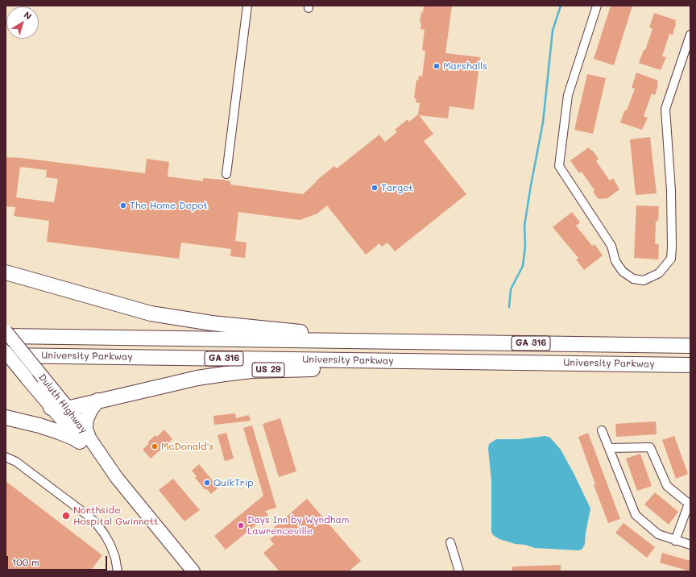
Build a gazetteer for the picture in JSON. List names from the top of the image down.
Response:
{
  "streets": {
    "highway": ["GA 316", "University Parkway", "US 29"],
    "main road": ["Duluth Highway"]
  },
  "crossings": [
    ["University Parkway", "US 29"],
    ["US 29", "Duluth Highway"]
  ],
  "places": [
    "Marshalls",
    "Target",
    "The Home Depot",
    "McDonald's",
    "QuikTrip",
    "Northside Hospital Gwinnett",
    "Days Inn by Wyndham Lawrenceville"
  ],
  "scale_bar": "100 m",
  "north": "top right"
}
